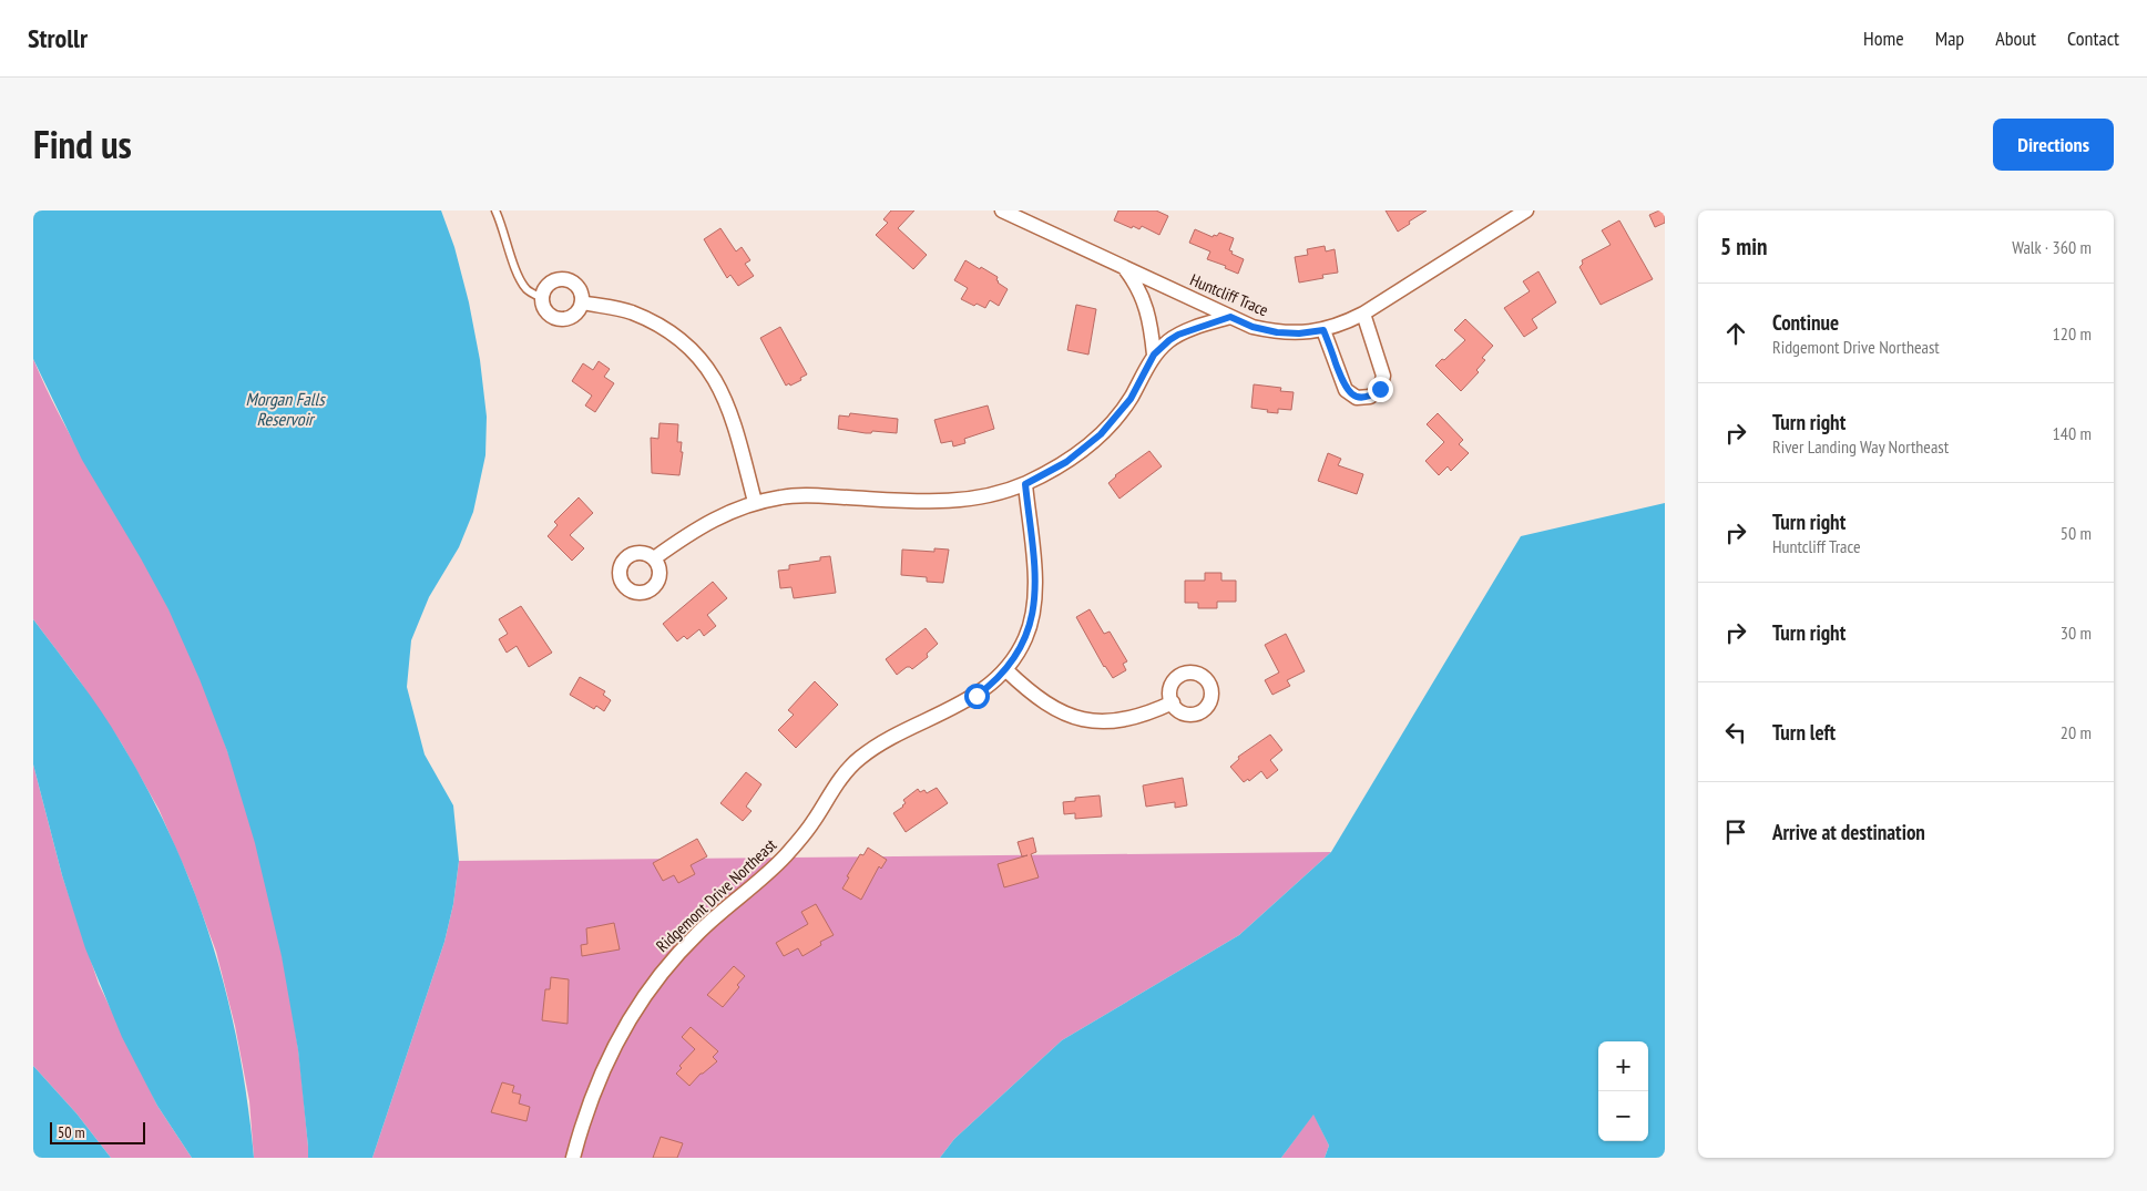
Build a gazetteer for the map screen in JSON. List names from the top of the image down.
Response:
{
  "streets": {
    "street": ["Huntcliff Trace", "Ridgemont Drive Northeast"]
  },
  "water": ["Morgan Falls Reservoir"],
  "scale_bar": "50 m",
  "page": {
    "header": "Strollr",
    "nav": [
      "Home",
      "Map",
      "About",
      "Contact"
    ],
    "title": "Find us",
    "buttons": "Directions",
    "heading": ["5 min", "Walk · 360 m"],
    "list": [
      ["Continue", "Ridgemont Drive Northeast", "120 m"],
      ["Turn right", "River Landing Way Northeast", "140 m"],
      ["Turn right", "Huntcliff Trace", "50 m"],
      ["Turn right", "30 m"],
      ["Turn left", "20 m"],
      "Arrive at destination"
    ],
    "map_buttons": ["+", "−"],
    "scale": "50 m"
  }
}
